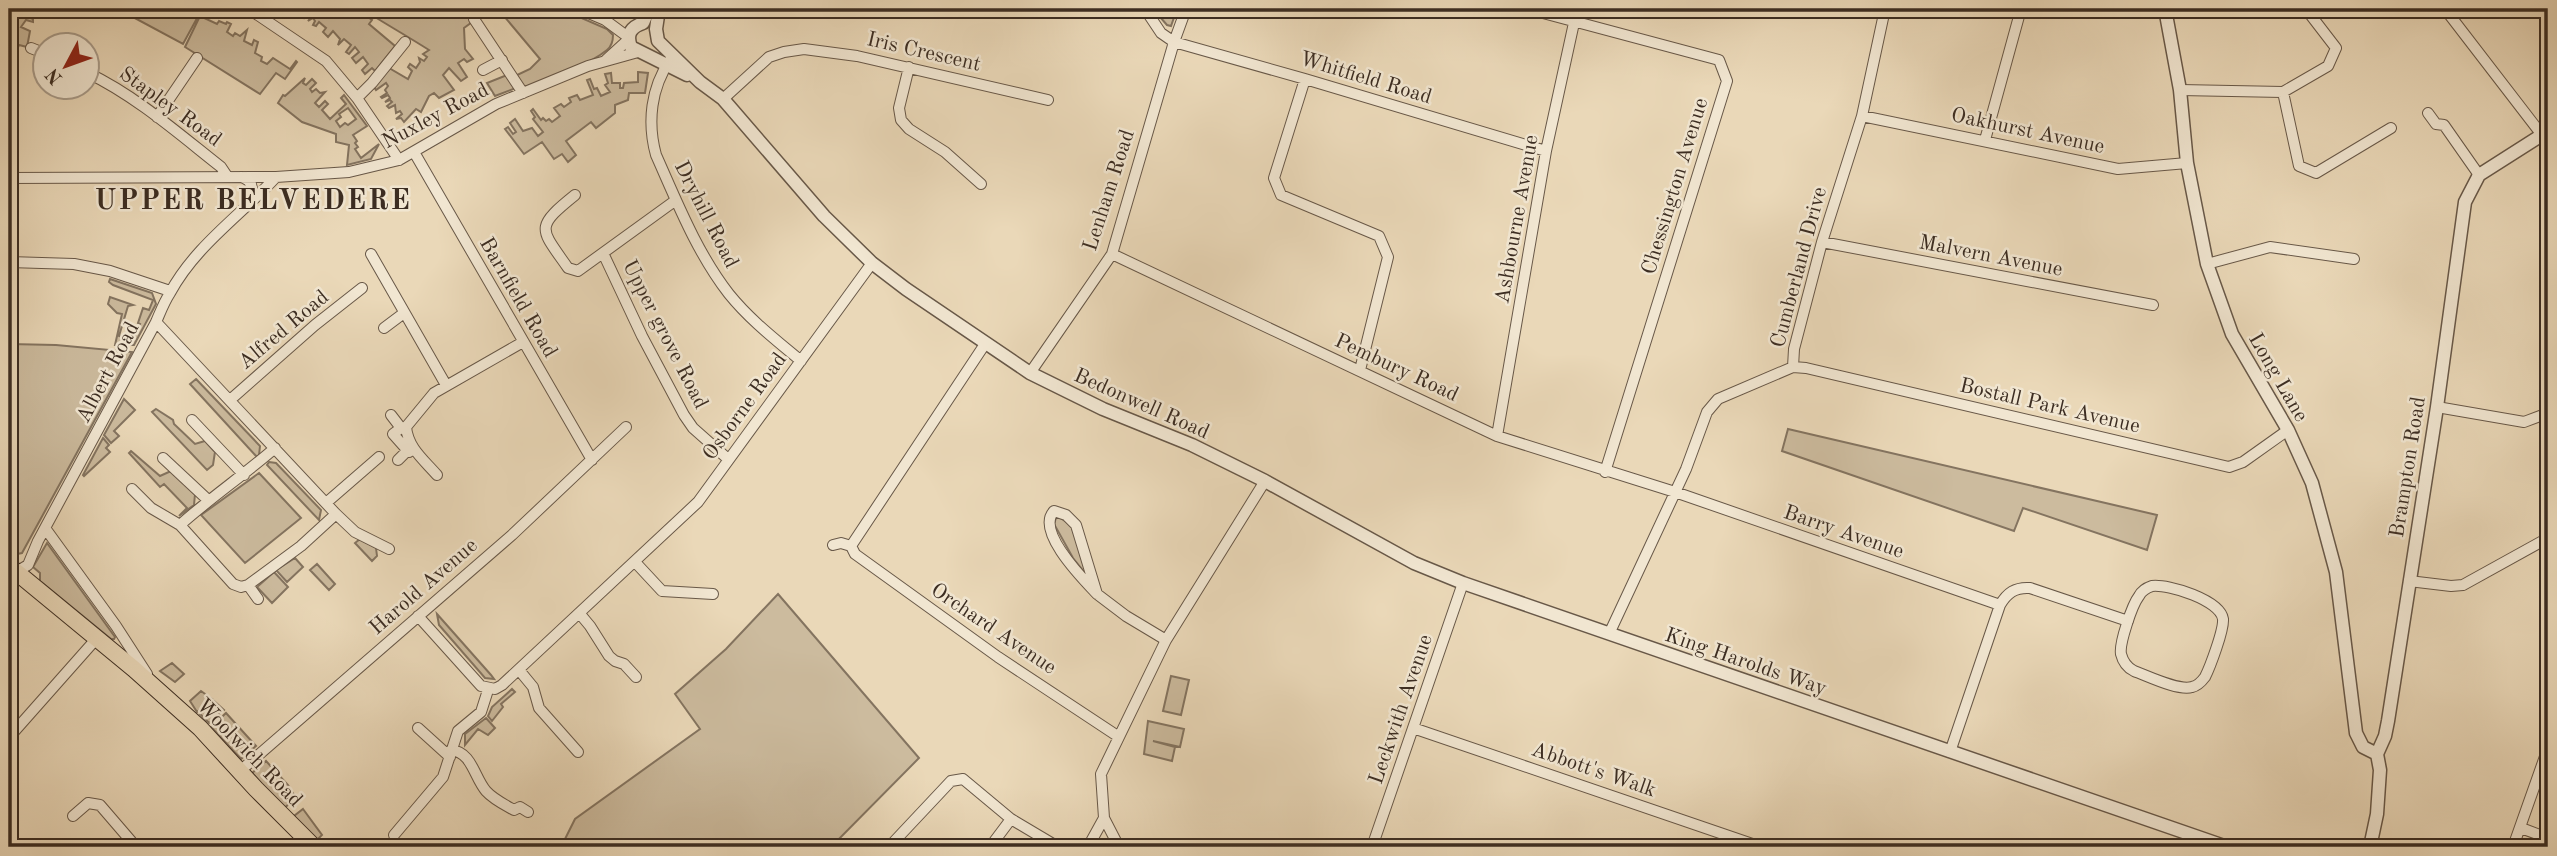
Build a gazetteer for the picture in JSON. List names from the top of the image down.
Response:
{
  "streets": {
    "main road": ["Woolwich Road"],
    "street": [
      "Iris Crescent",
      "Whitfield Road",
      "Stapley Road",
      "Nuxley Road",
      "Oakhurst Avenue",
      "Chessington Avenue",
      "Lenham Road",
      "Dryhill Road",
      "Ashbourne Avenue",
      "Malvern Avenue",
      "Cumberland Drive",
      "Barnfield Road",
      "Alfred Road",
      "Upper grove Road",
      "Pembury Road",
      "Albert Road",
      "Long Lane",
      "Bedonwell Road",
      "Bostall Park Avenue",
      "Osborne Road",
      "Brampton Road",
      "Barry Avenue",
      "Harold Avenue",
      "Orchard Avenue",
      "King Harolds Way",
      "Leckwith Avenue",
      "Abbott's Walk"
    ]
  },
  "crossings": [
    ["Iris Crescent", "Bedonwell Road"],
    ["Whitfield Road", "Lenham Road"],
    ["Whitfield Road", "Ashbourne Avenue"],
    ["Stapley Road", "Nuxley Road"],
    ["Nuxley Road", "Barnfield Road"],
    ["Nuxley Road", "Albert Road"],
    ["Nuxley Road", "Bedonwell Road"],
    ["Oakhurst Avenue", "Cumberland Drive"],
    ["Oakhurst Avenue", "Long Lane"],
    ["Chessington Avenue", "Ashbourne Avenue"],
    ["Chessington Avenue", "Pembury Road"],
    ["Lenham Road", "Pembury Road"],
    ["Lenham Road", "Bedonwell Road"],
    ["Dryhill Road", "Bedonwell Road"],
    ["Dryhill Road", "Osborne Road"],
    ["Ashbourne Avenue", "Pembury Road"],
    ["Malvern Avenue", "Cumberland Drive"],
    ["Cumberland Drive", "Pembury Road"],
    ["Cumberland Drive", "Bostall Park Avenue"],
    ["Cumberland Drive", "Barry Avenue"],
    ["Cumberland Drive", "King Harolds Way"],
    ["Barnfield Road", "Harold Avenue"],
    ["Upper grove Road", "Osborne Road"],
    ["Pembury Road", "Barry Avenue"],
    ["Albert Road", "Woolwich Road"],
    ["Long Lane", "Bostall Park Avenue"],
    ["Long Lane", "Brampton Road"],
    ["Bedonwell Road", "Osborne Road"],
    ["Bedonwell Road", "King Harolds Way"],
    ["Harold Avenue", "Woolwich Road"],
    ["King Harolds Way", "Leckwith Avenue"],
    ["Leckwith Avenue", "Abbott's Walk"]
  ],
  "districts": ["UPPER BELVEDERE"],
  "north": "bottom left"
}
